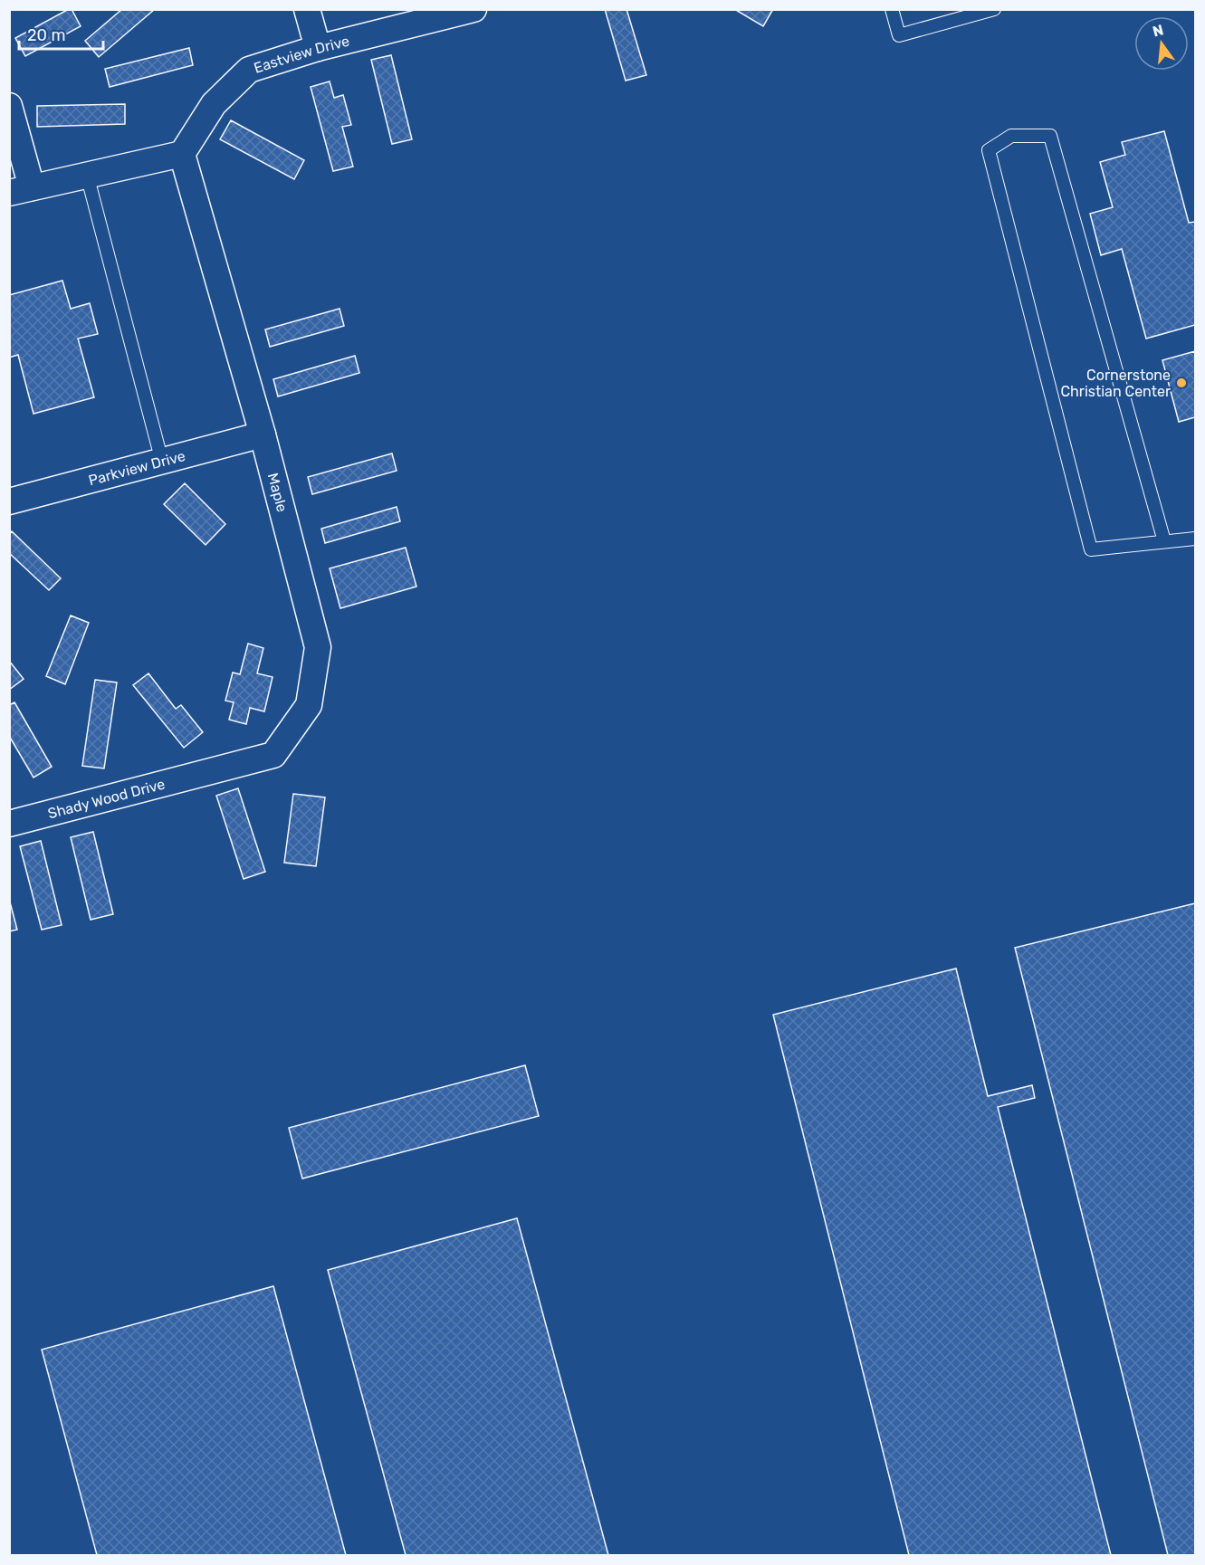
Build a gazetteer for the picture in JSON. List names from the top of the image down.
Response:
{
  "streets": {
    "street": [
      "Eastview Drive",
      "Parkview Drive",
      "Maple",
      "Shady Wood Drive"
    ]
  },
  "crossings": [
    ["Eastview Drive", "Maple"],
    ["Parkview Drive", "Maple"],
    ["Maple", "Shady Wood Drive"]
  ],
  "places": ["Cornerstone Christian Center"],
  "scale_bar": "20 m",
  "north": "top"
}
